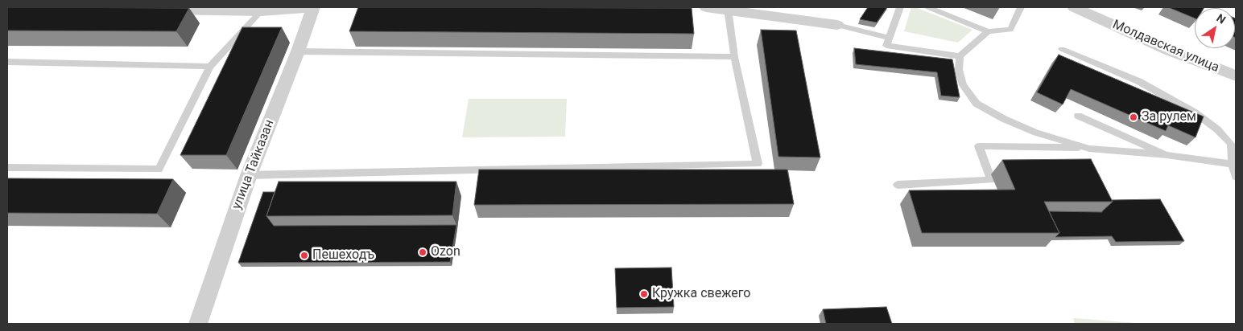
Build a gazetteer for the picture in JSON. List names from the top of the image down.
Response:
{
  "streets": {
    "street": ["Молдавская улица", "улица Тайказан"]
  },
  "places": [
    "За рулем",
    "Ozon",
    "Пешеходъ",
    "Кружка свежего"
  ],
  "north": "top right"
}
